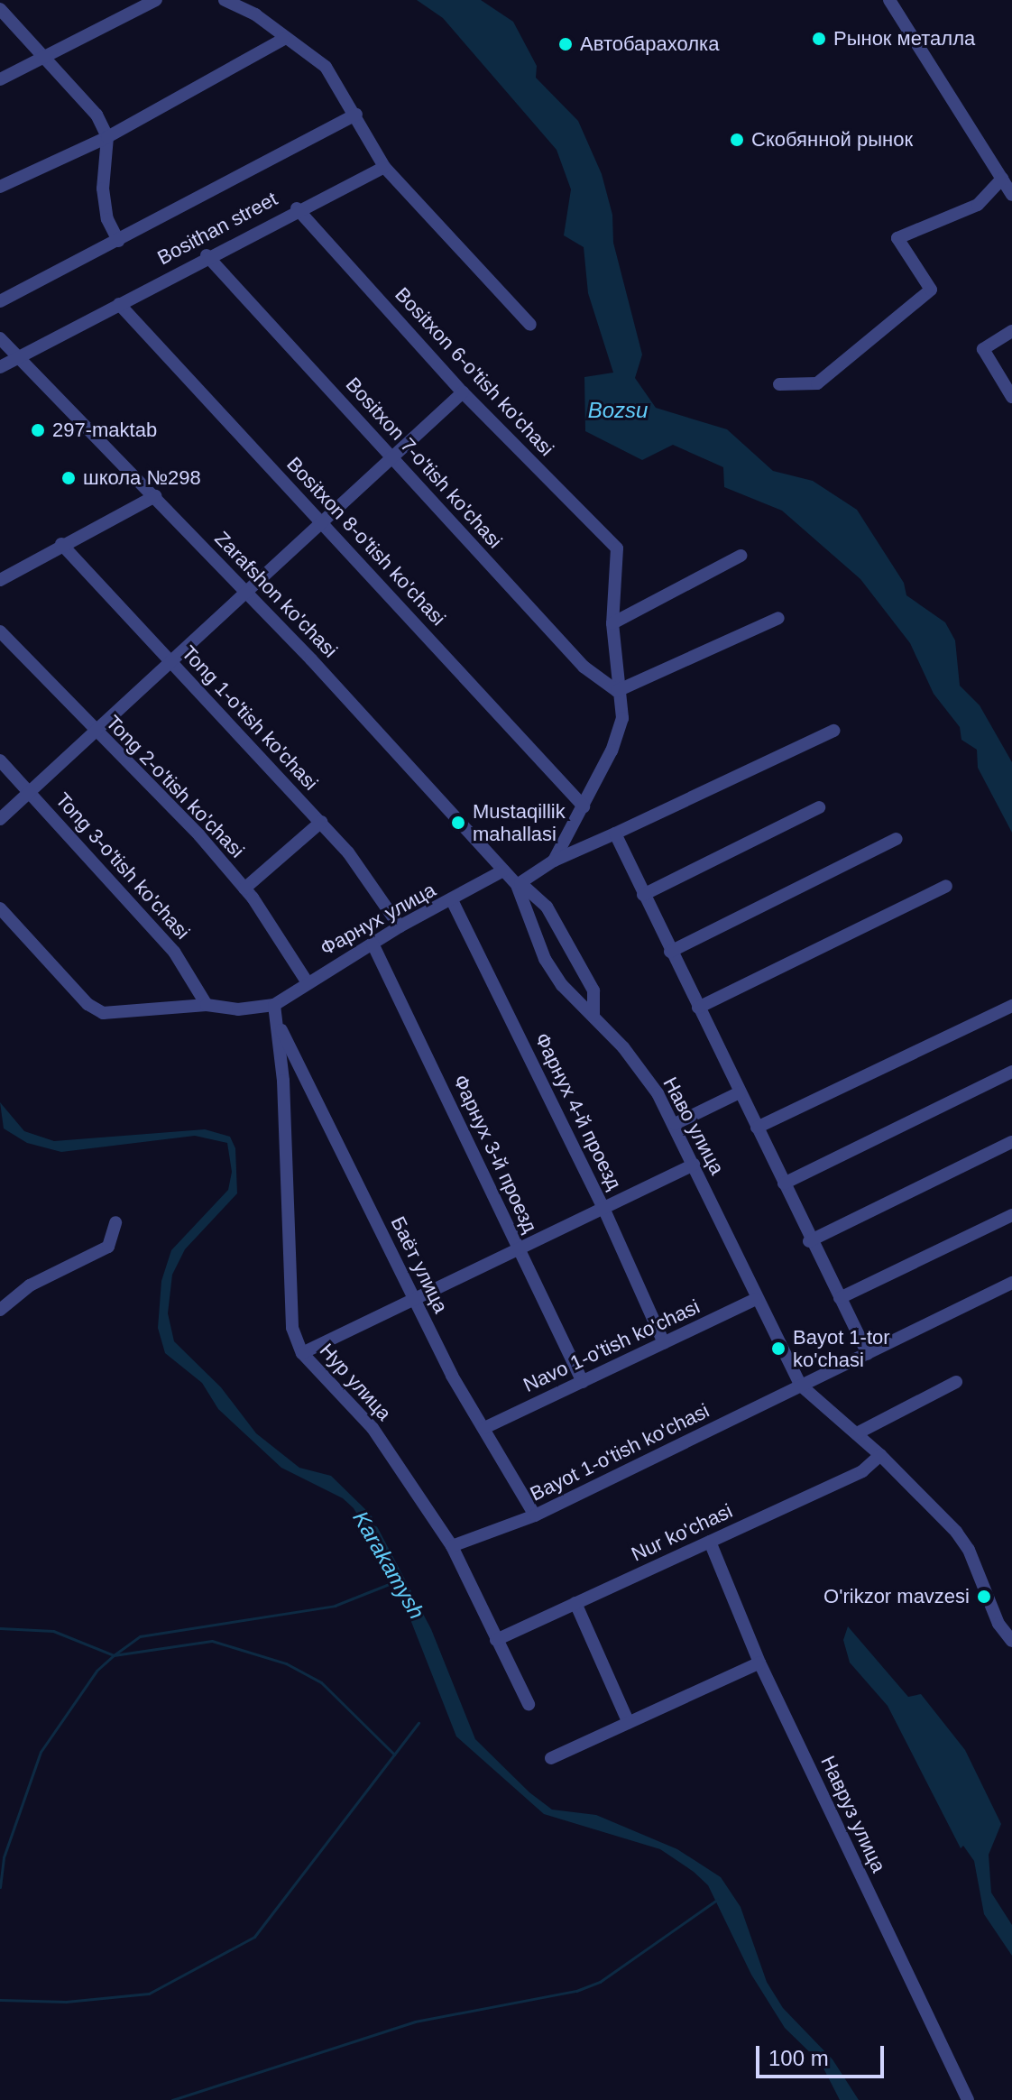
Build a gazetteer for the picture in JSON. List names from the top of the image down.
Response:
{
  "streets": {
    "street": [
      "Bosithan street",
      "Bositxon 6-o'tish ko'chasi",
      "Bositxon 7-o'tish ko'chasi",
      "Bositxon 8-o'tish ko'chasi",
      "Zarafshon ko'chasi",
      "Tong 1-o'tish ko'chasi",
      "Tong 2-o'tish ko'chasi",
      "Tong 3-o'tish ko'chasi",
      "Фарнух улица",
      "Фарнух 4-й проезд",
      "Наво улица",
      "Фарнух 3-й проезд",
      "Баёт улица",
      "Navo 1-o'tish ko'chasi",
      "Нур улица",
      "Bayot 1-o'tish ko'chasi",
      "Nur ko'chasi",
      "Навруз улица"
    ]
  },
  "crossings": [
    ["Bosithan street", "Bositxon 6-o'tish ko'chasi"],
    ["Bosithan street", "Bositxon 7-o'tish ko'chasi"],
    ["Bosithan street", "Bositxon 8-o'tish ko'chasi"],
    ["Bosithan street", "Zarafshon ko'chasi"],
    ["Zarafshon ko'chasi", "Фарнух улица"],
    ["Zarafshon ko'chasi", "Наво улица"],
    ["Tong 1-o'tish ko'chasi", "Фарнух улица"],
    ["Tong 2-o'tish ko'chasi", "Фарнух улица"],
    ["Фарнух улица", "Фарнух 4-й проезд"],
    ["Фарнух улица", "Фарнух 3-й проезд"],
    ["Фарнух улица", "Нур улица"],
    ["Фарнух 4-й проезд", "Navo 1-o'tish ko'chasi"],
    ["Наво улица", "Navo 1-o'tish ko'chasi"],
    ["Наво улица", "Bayot 1-o'tish ko'chasi"],
    ["Наво улица", "Nur ko'chasi"],
    ["Фарнух 3-й проезд", "Navo 1-o'tish ko'chasi"],
    ["Баёт улица", "Navo 1-o'tish ko'chasi"],
    ["Баёт улица", "Нур улица"],
    ["Баёт улица", "Bayot 1-o'tish ko'chasi"],
    ["Нур улица", "Bayot 1-o'tish ko'chasi"],
    ["Нур улица", "Nur ko'chasi"],
    ["Nur ko'chasi", "Навруз улица"]
  ],
  "water": ["Bozsu", "Karakamysh"],
  "places": [
    "Рынок металла",
    "Автобарахолка",
    "Скобянной рынок",
    "297-maktab",
    "школа №298",
    "Mustaqillik mahallasi",
    "Bayot 1-tor ko'chasi",
    "O'rikzor mavzesi"
  ],
  "scale_bar": "100 m"
}
